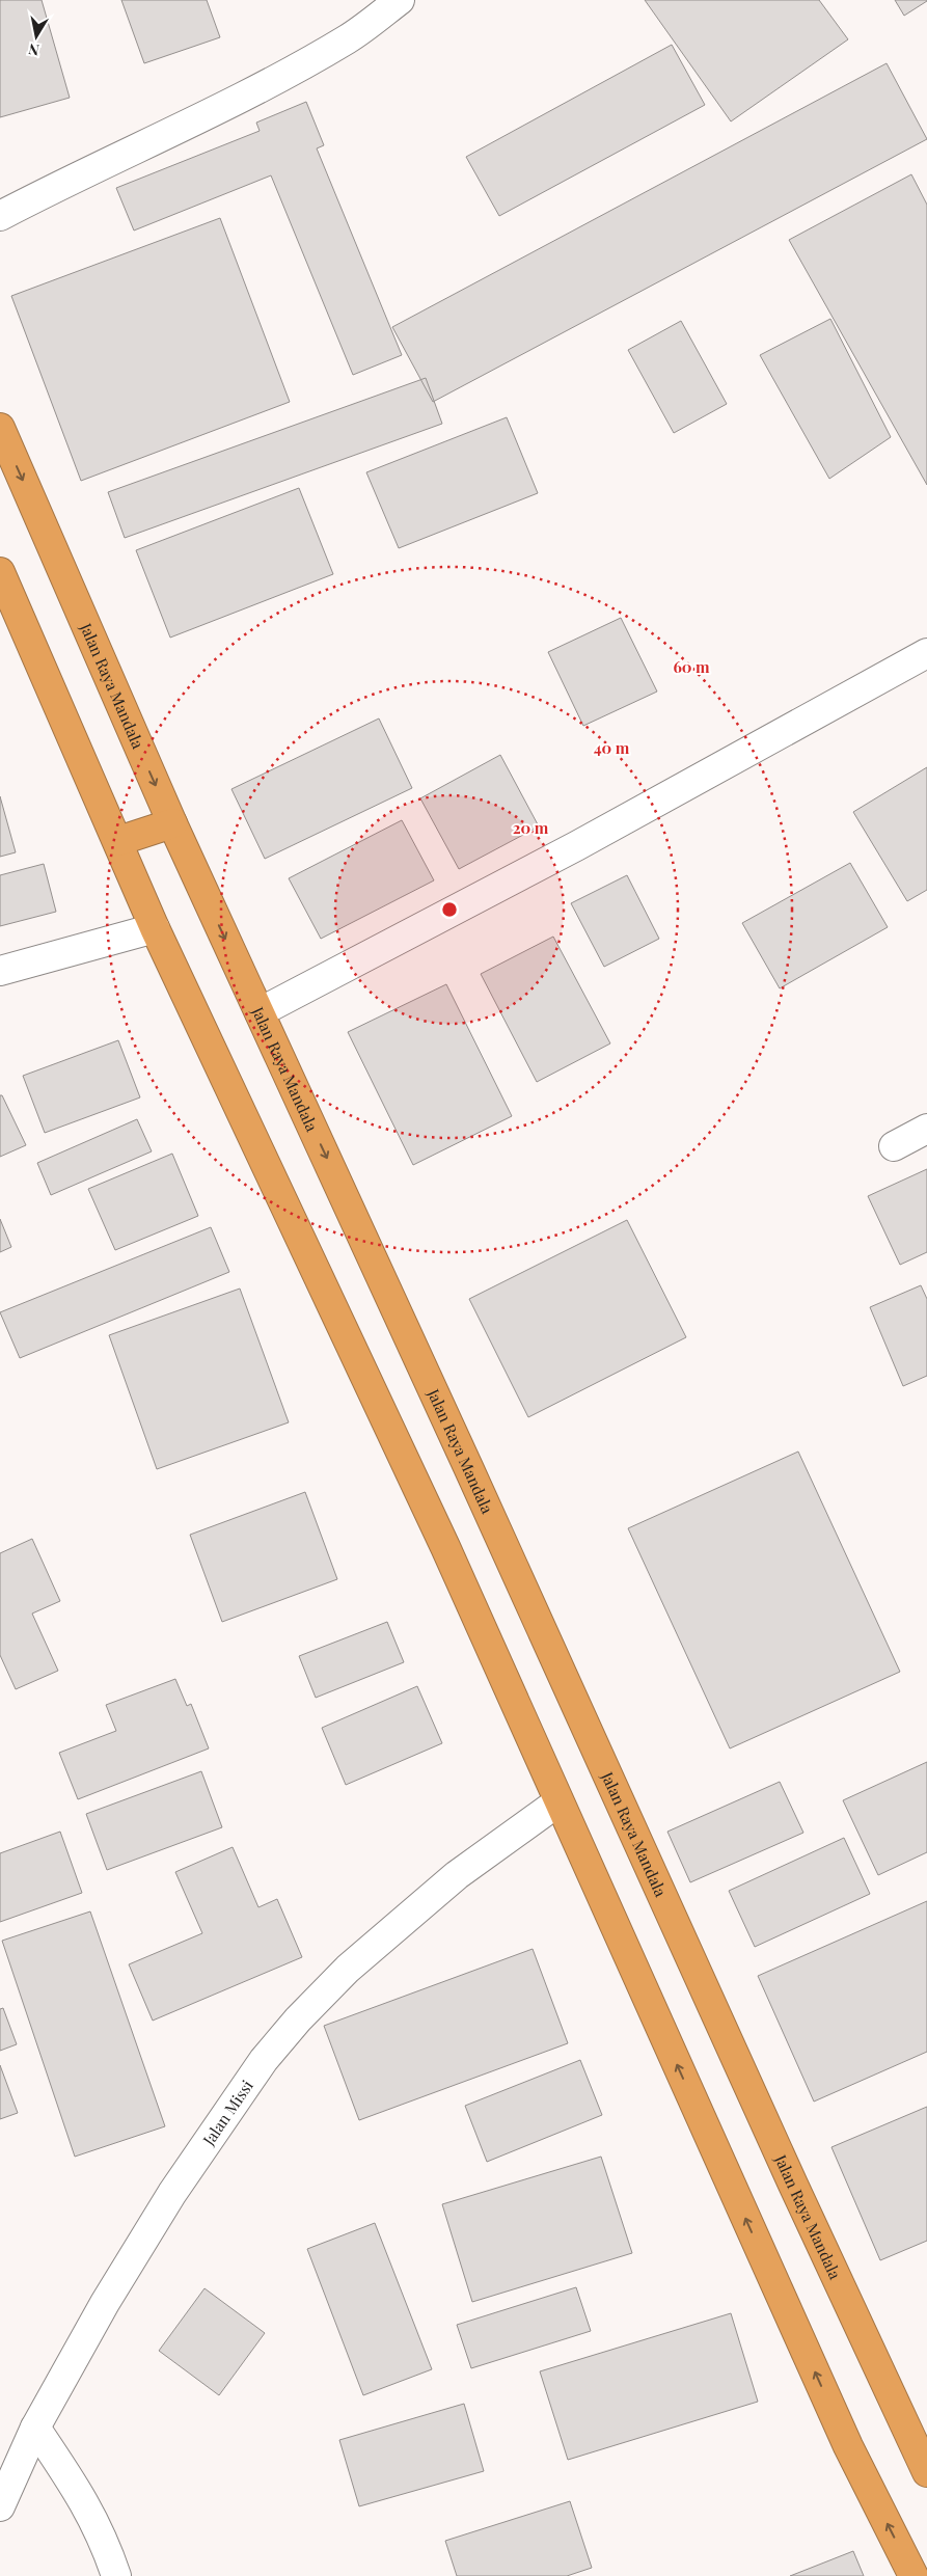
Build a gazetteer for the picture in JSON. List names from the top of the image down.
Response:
{
  "streets": {
    "highway": ["Jalan Raya Mandala"],
    "street": ["Jalan Missi"]
  },
  "north": "bottom",
  "rings": ["60 m", "40 m", "20 m"]
}
